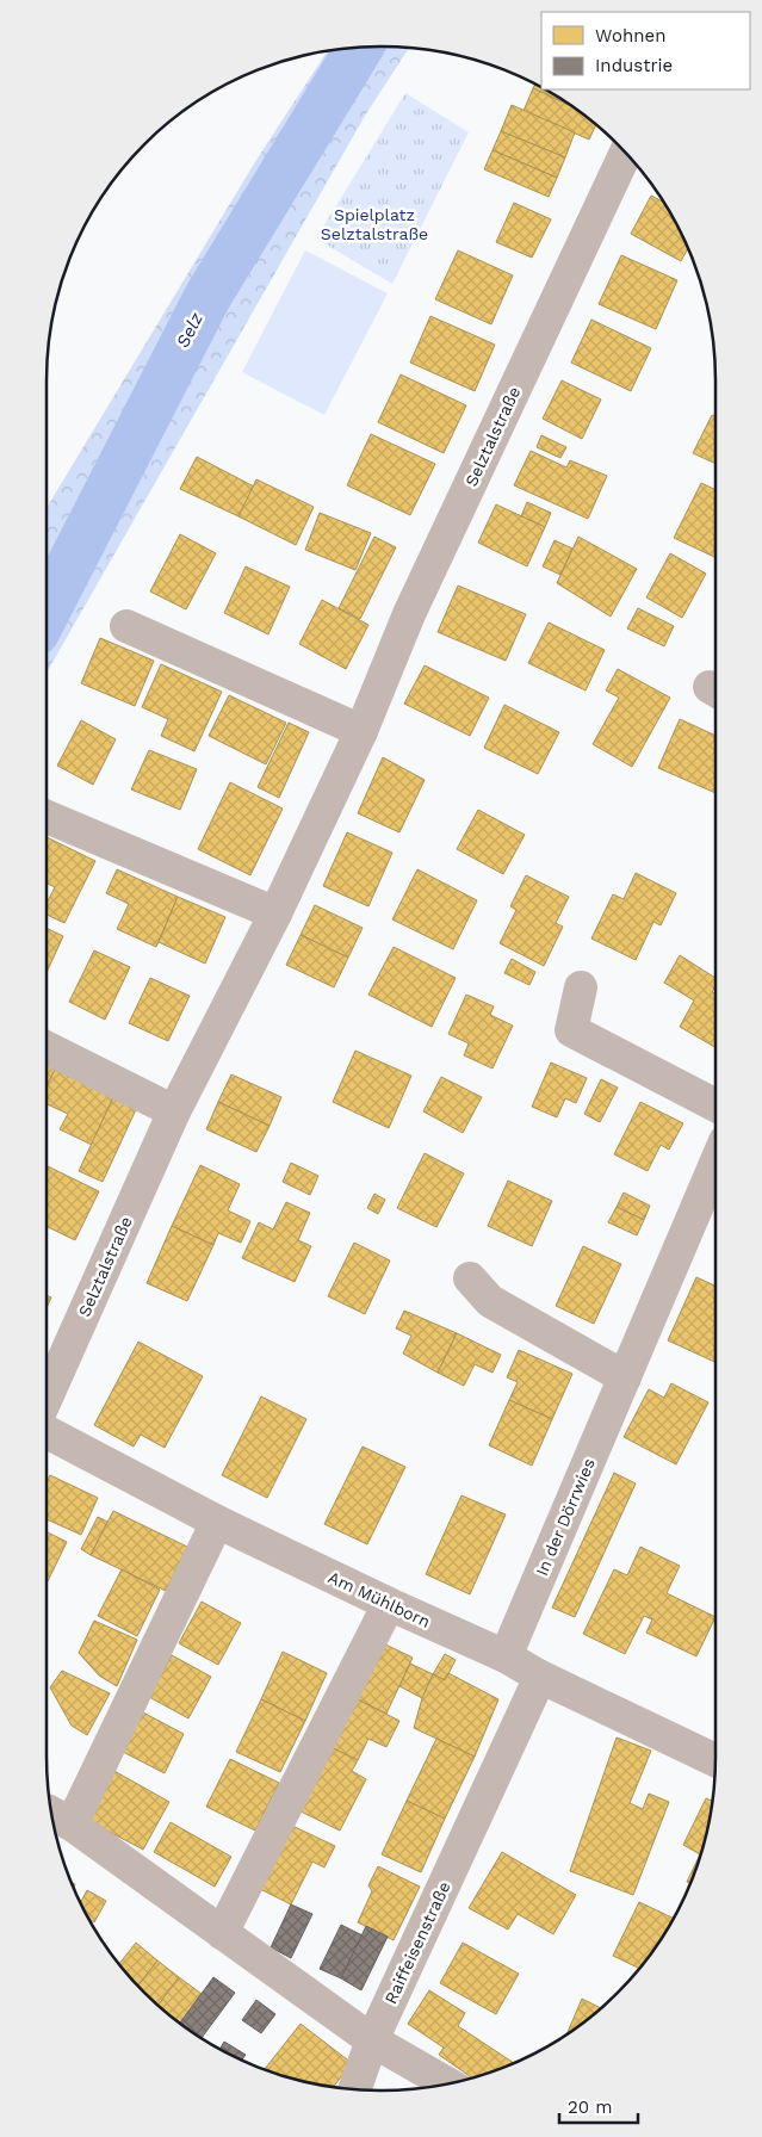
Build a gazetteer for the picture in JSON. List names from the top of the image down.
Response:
{
  "streets": {
    "street": [
      "Selztalstraße",
      "In der Dörrwies",
      "Am Mühlborn",
      "Raiffeisenstraße"
    ]
  },
  "crossings": [
    ["In der Dörrwies", "Am Mühlborn"],
    ["Am Mühlborn", "Raiffeisenstraße"]
  ],
  "water": ["Selz"],
  "parks": ["Spielplatz Selztalstraße"],
  "legend": ["Wohnen", "Industrie"],
  "scale_bar": "20 m"
}
